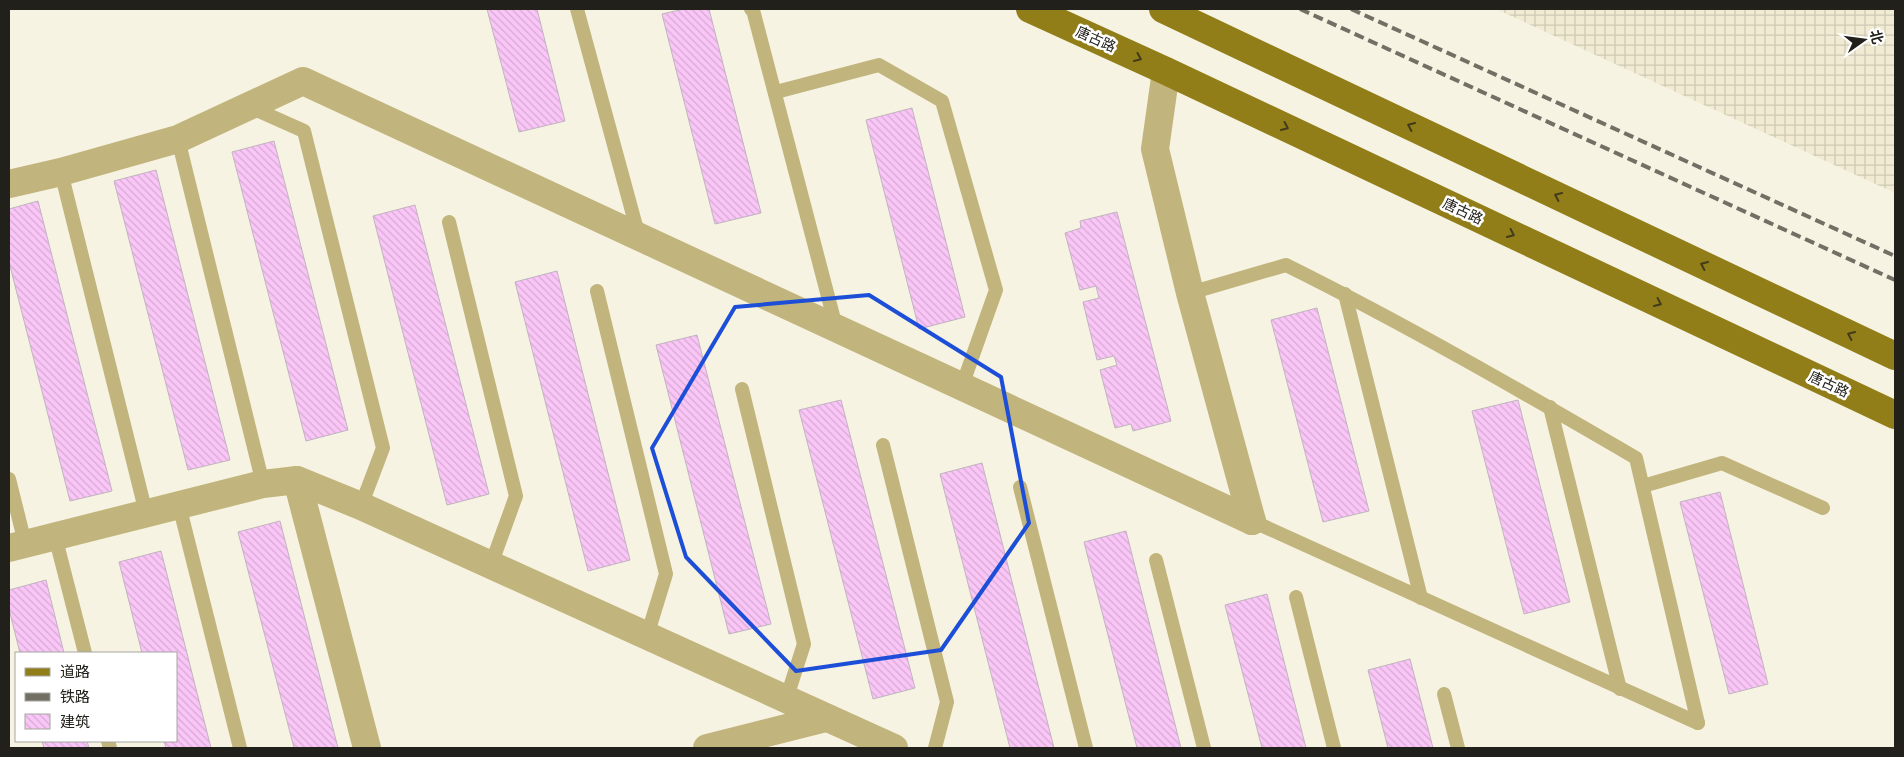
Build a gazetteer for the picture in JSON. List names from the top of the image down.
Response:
{
  "streets": {
    "main road": ["唐古路"]
  },
  "legend": ["道路", "铁路", "建筑"],
  "north": "right"
}
